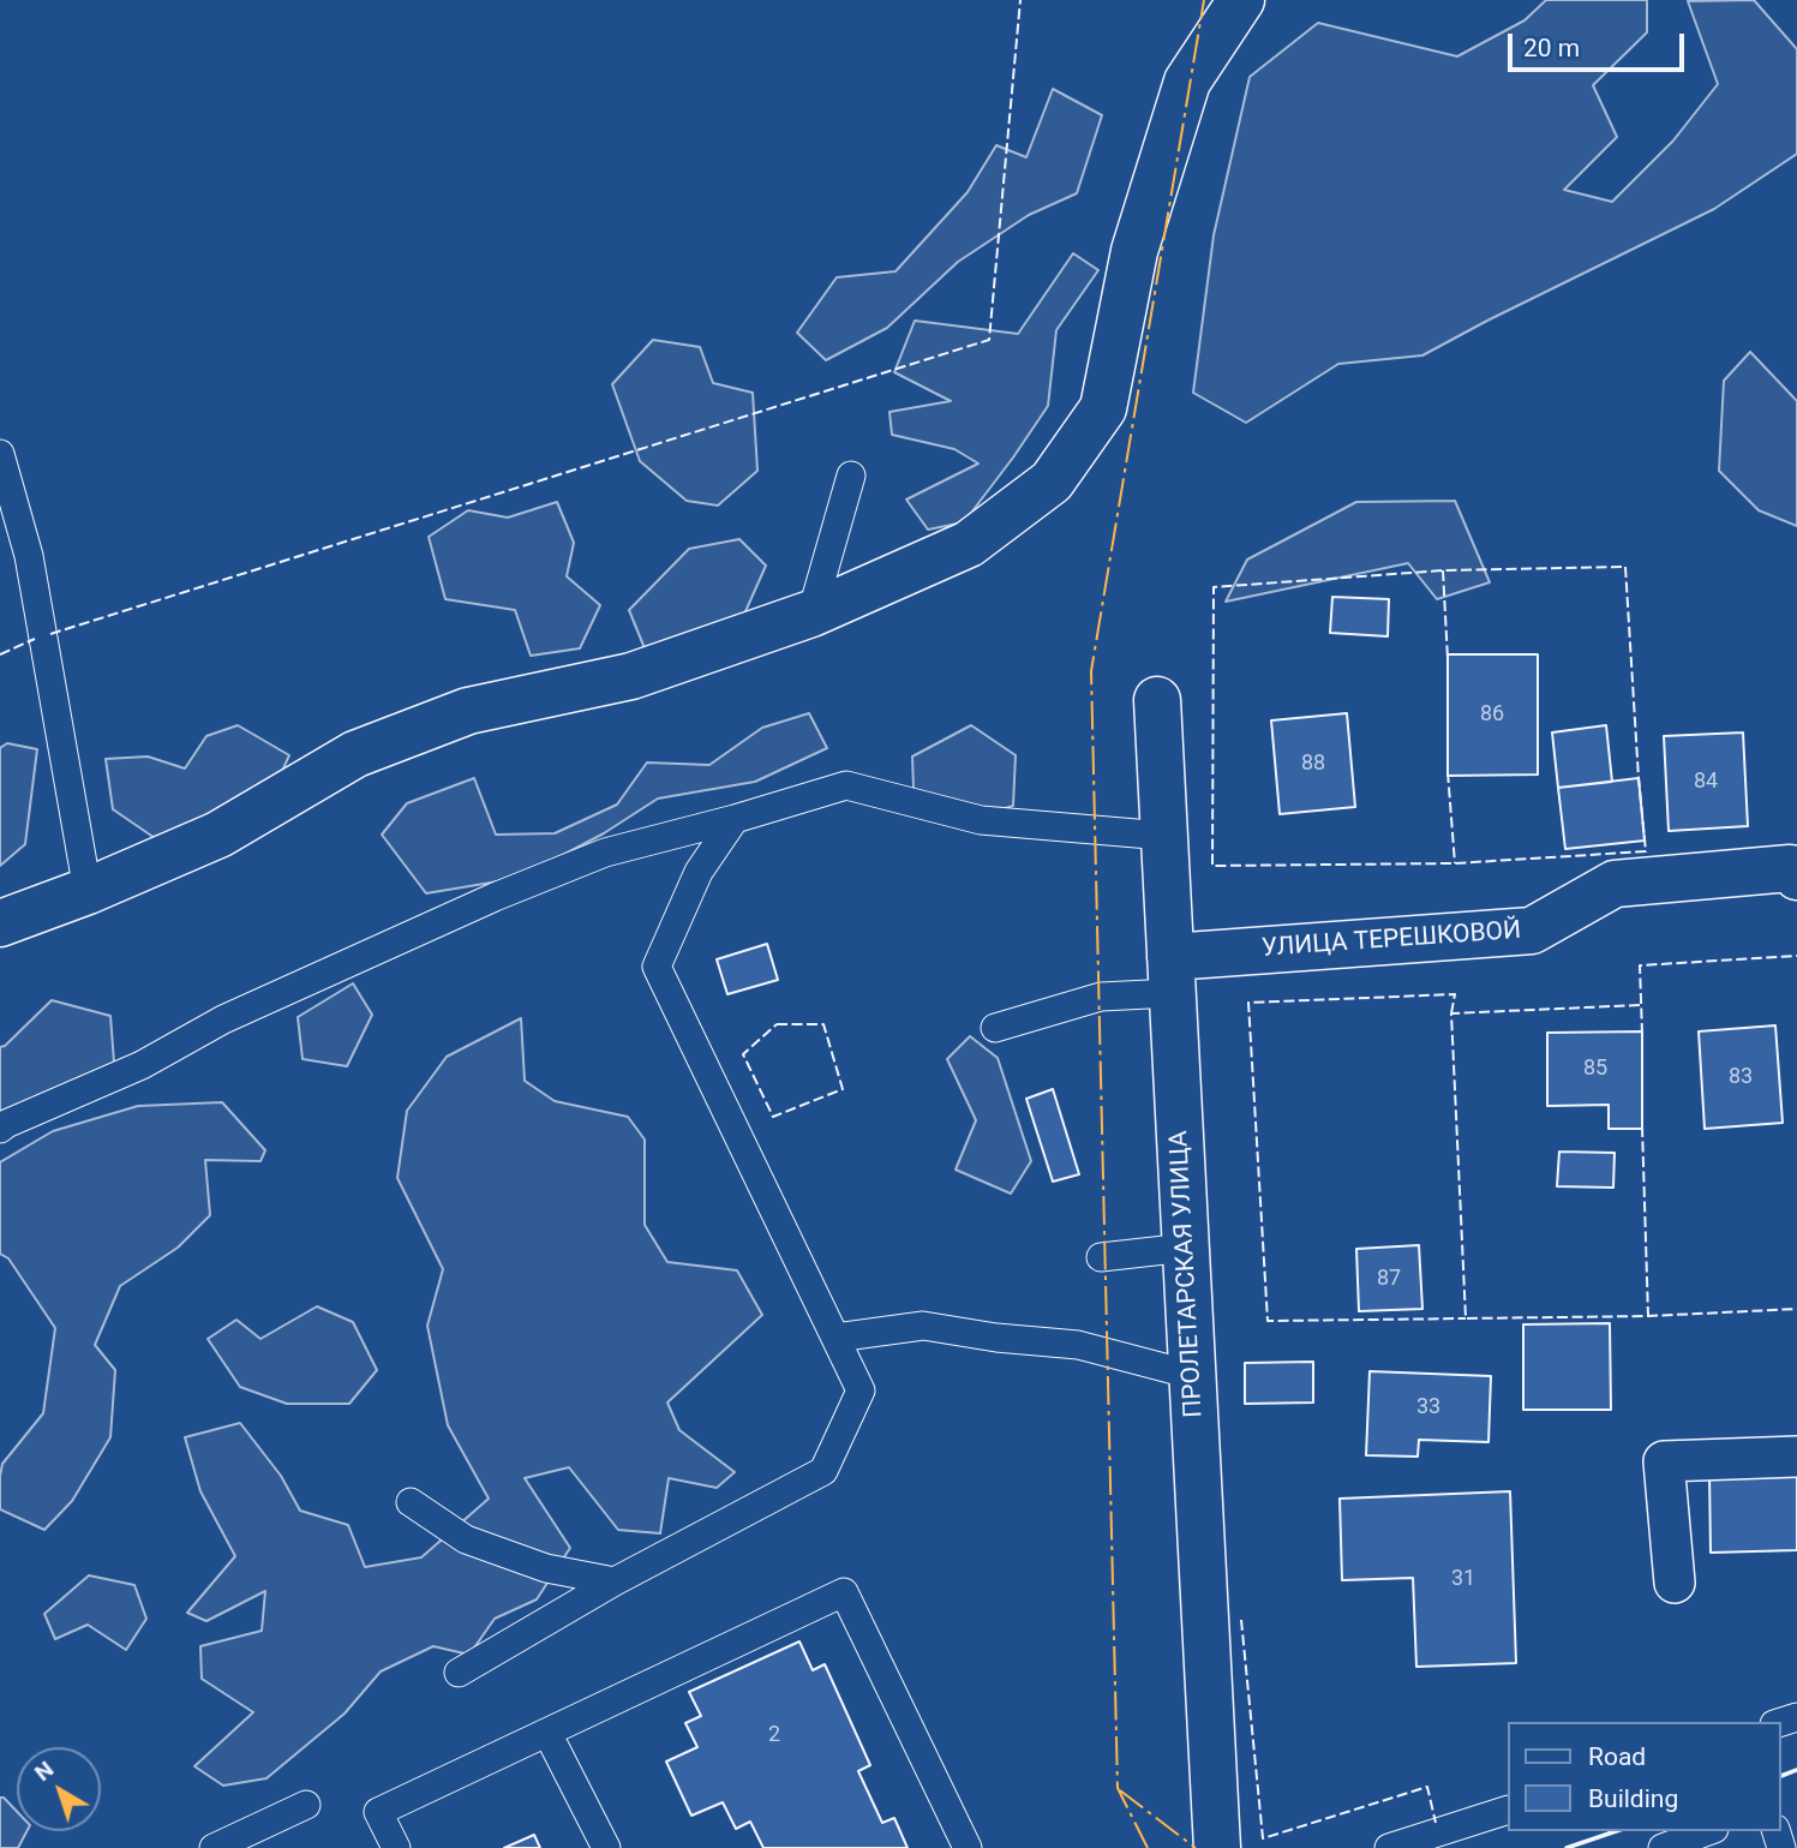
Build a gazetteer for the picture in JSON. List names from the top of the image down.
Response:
{
  "streets": {
    "street": ["УЛИЦА ТЕРЕШКОВОЙ", "ПРОЛЕТАРСКАЯ УЛИЦА"]
  },
  "crossings": [
    ["УЛИЦА ТЕРЕШКОВОЙ", "ПРОЛЕТАРСКАЯ УЛИЦА"]
  ],
  "house_numbers": [
    "86",
    "88",
    "84",
    "85",
    "83",
    "87",
    "33",
    "31",
    "2"
  ],
  "legend": ["Road", "Building"],
  "scale_bar": "20 m",
  "north": "top left"
}
